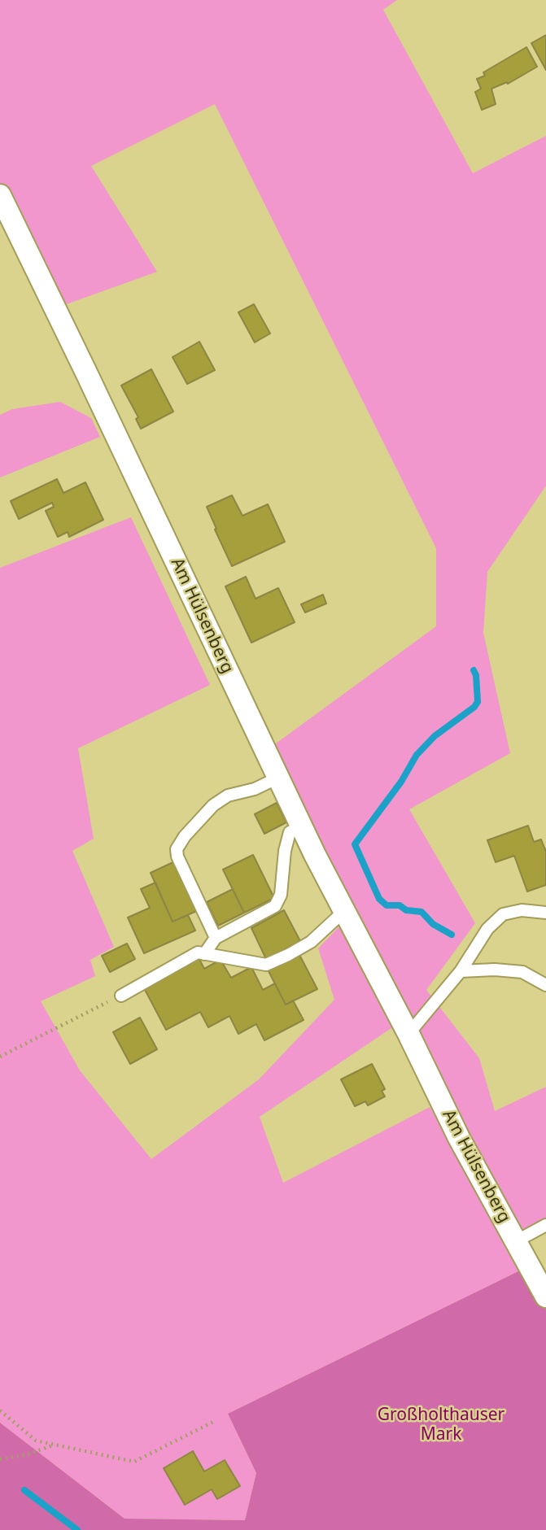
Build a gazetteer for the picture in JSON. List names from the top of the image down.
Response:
{
  "streets": {
    "street": ["Am Hülsenberg"]
  },
  "parks": ["Großholthauser Mark"]
}
